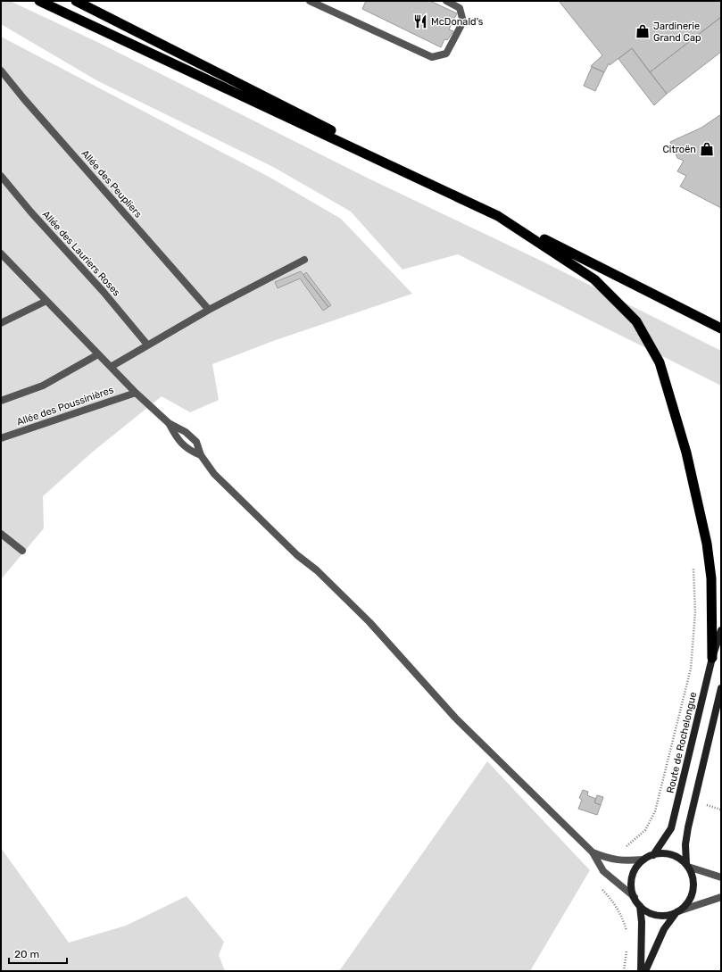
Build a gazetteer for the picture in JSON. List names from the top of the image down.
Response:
{
  "streets": {
    "main road": ["Route de Rochelongue"],
    "street": ["Allée des Peupliers", "Allée des Lauriers Roses", "Allée des Poussinières"]
  },
  "places": {
    "restaurant": ["McDonald's"],
    "shop": ["Jardinerie Grand Cap", "Citroën"]
  },
  "scale_bar": "20 m"
}
